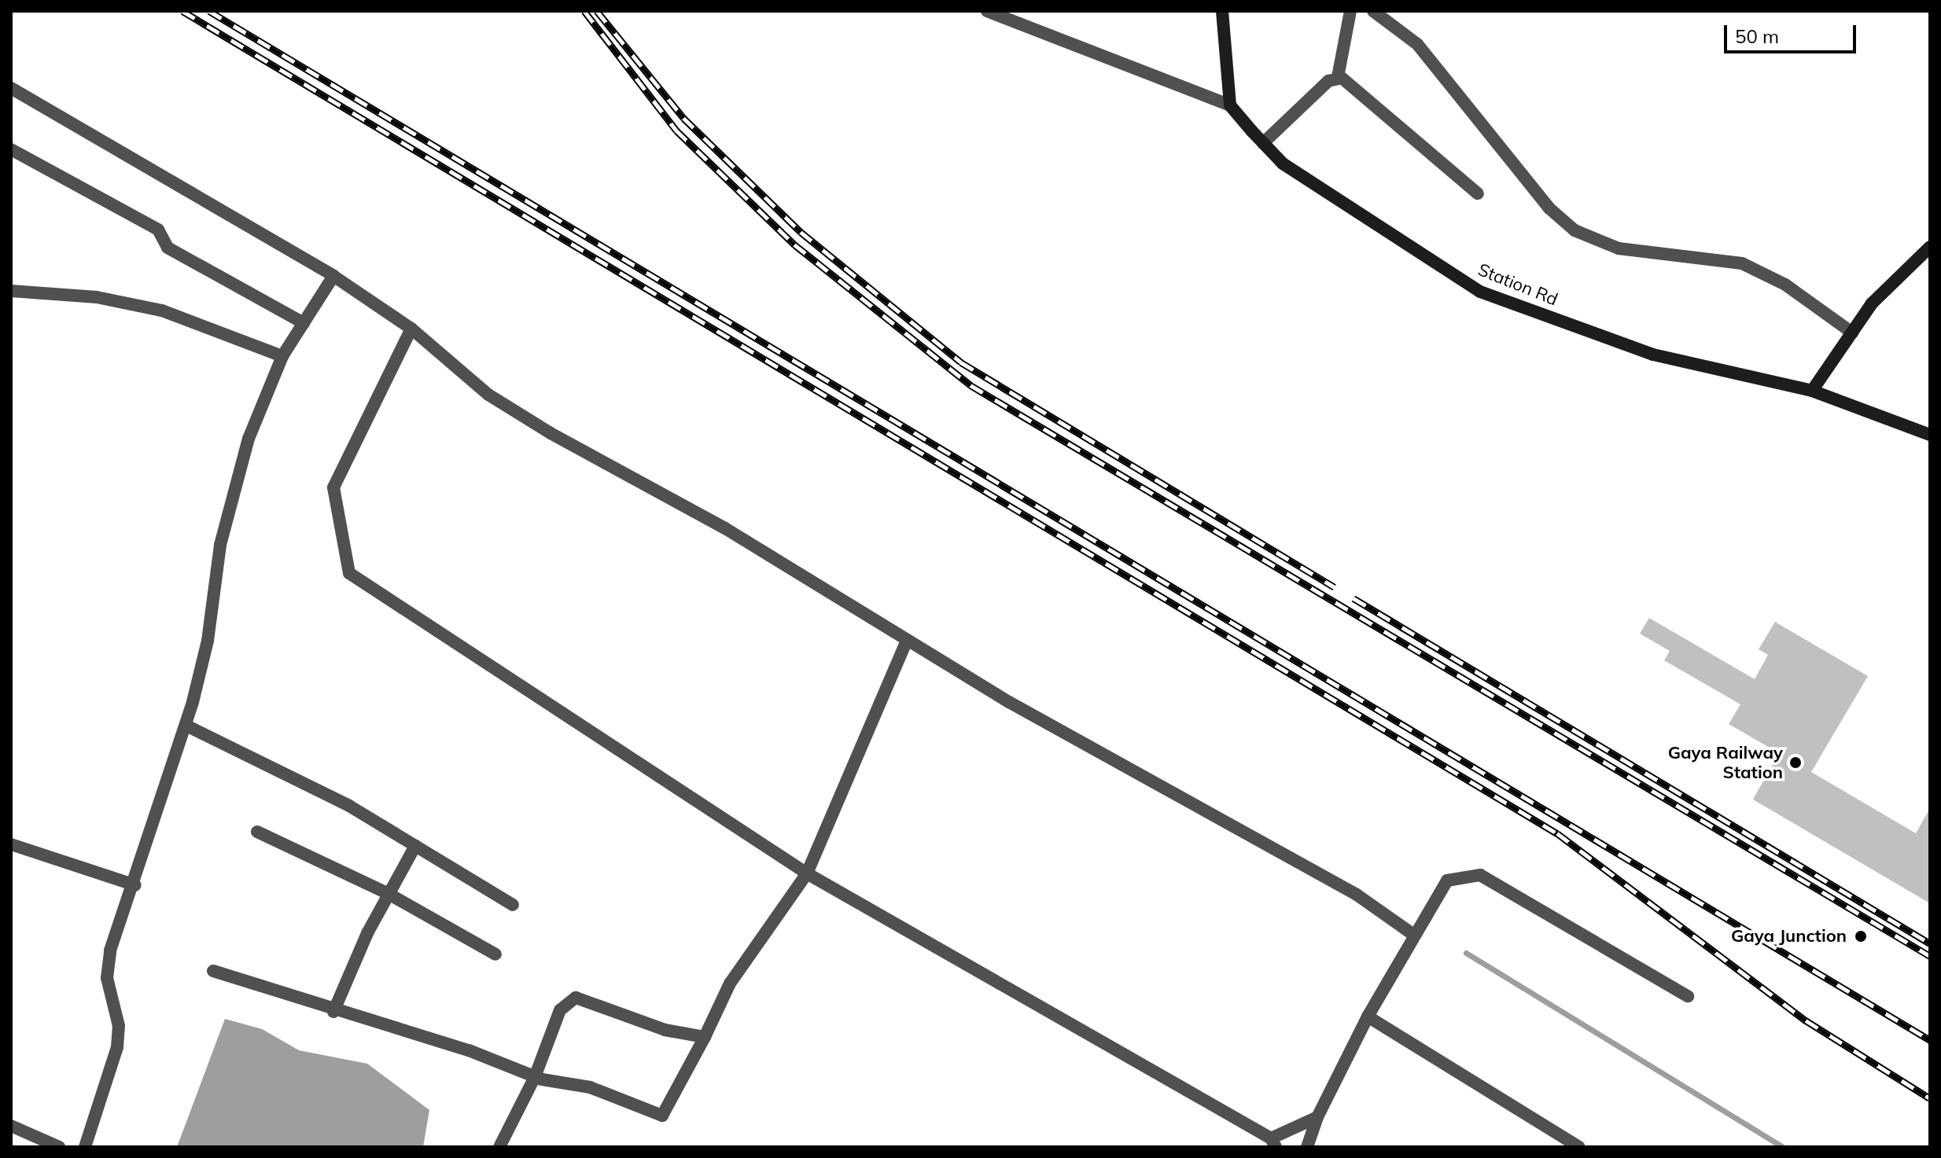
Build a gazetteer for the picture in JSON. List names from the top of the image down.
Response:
{
  "streets": {
    "street": ["Station Rd"]
  },
  "places": ["Gaya Railway Station", "Gaya Junction"],
  "scale_bar": "50 m"
}
